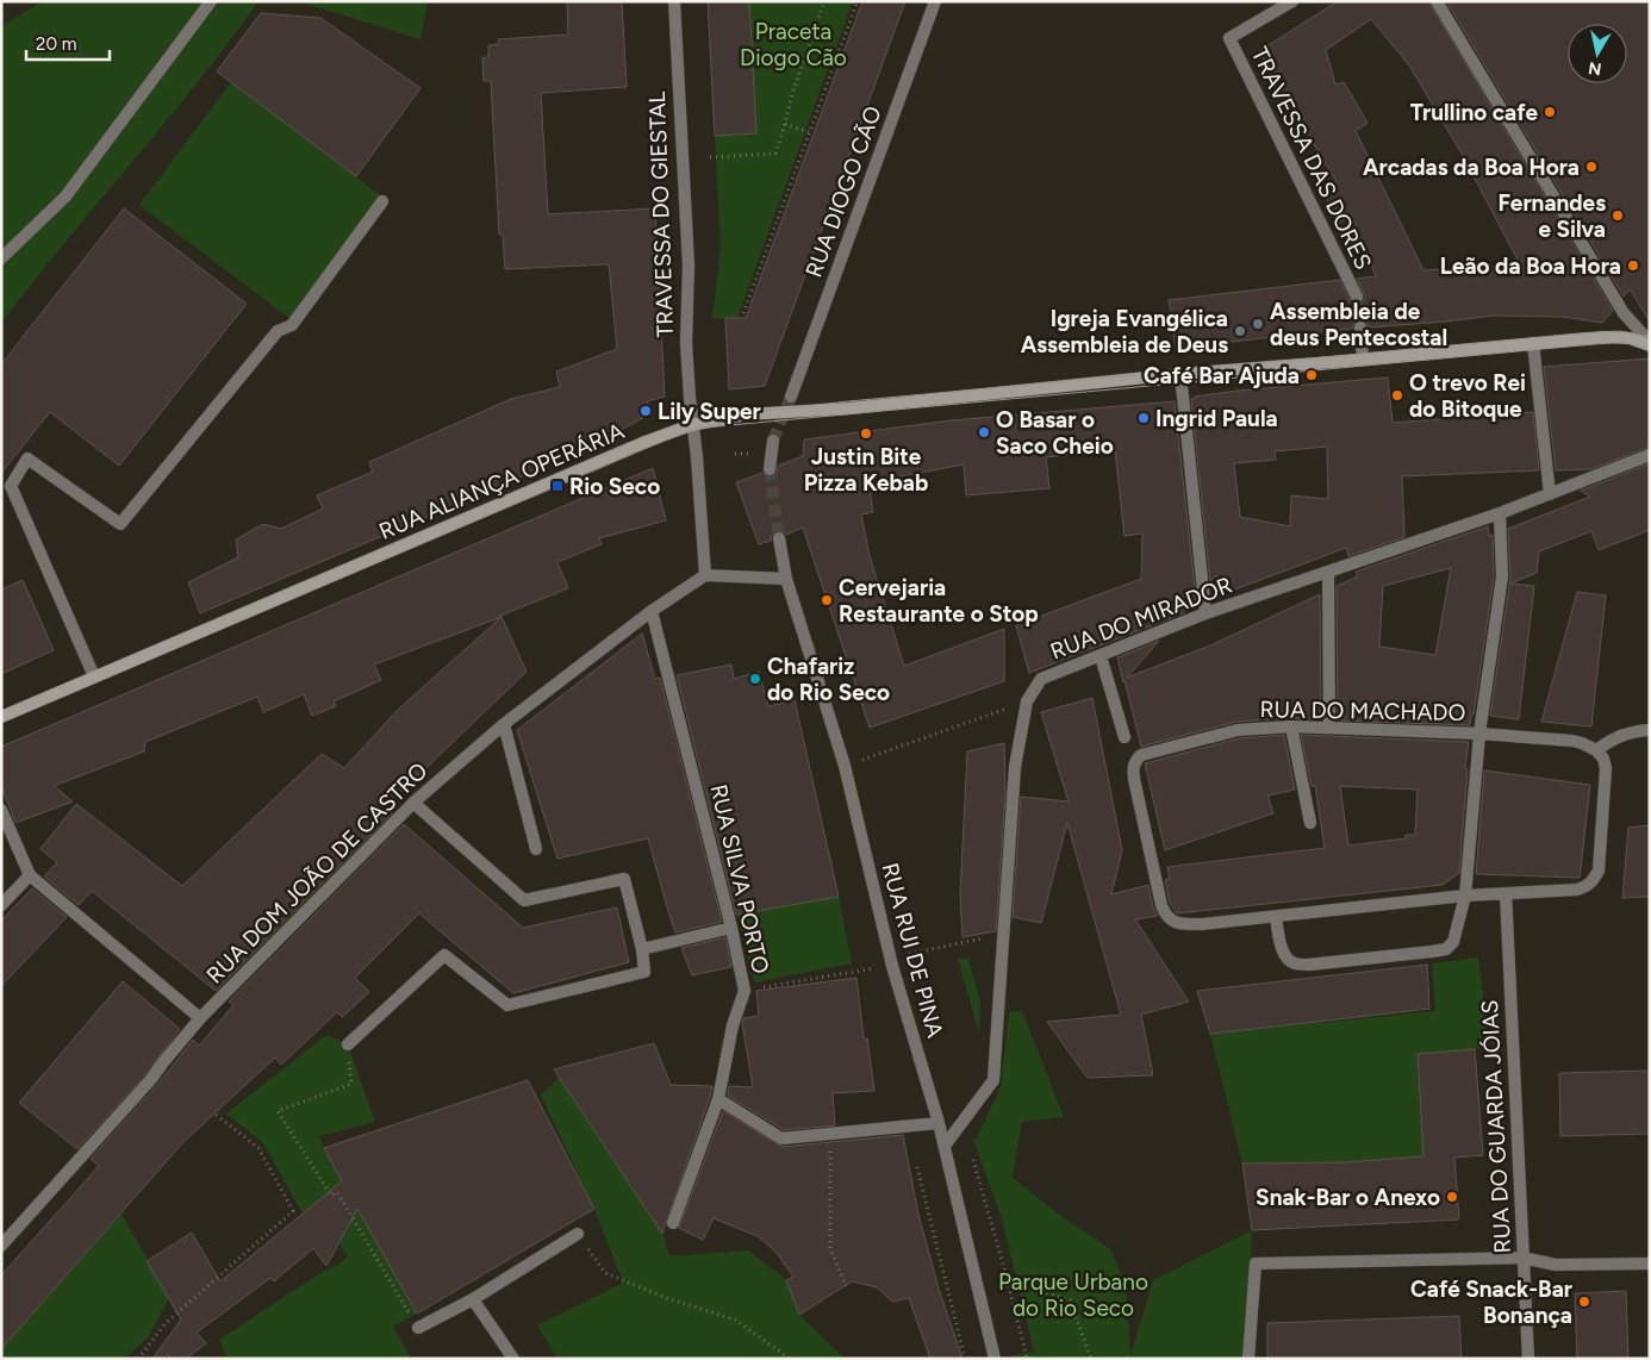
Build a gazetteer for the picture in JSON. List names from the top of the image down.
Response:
{
  "streets": {
    "street": [
      "TRAVESSA DAS DORES",
      "RUA DIOGO CÃO",
      "TRAVESSA DO GIESTAL",
      "RUA ALIANÇA OPERÁRIA",
      "RUA DO MIRADOR",
      "RUA DO MACHADO",
      "RUA DOM JOÃO DE CASTRO",
      "RUA SILVA PORTO",
      "RUA RUI DE PINA",
      "RUA DO GUARDA JÓIAS"
    ]
  },
  "crossings": [
    ["TRAVESSA DO GIESTAL", "RUA ALIANÇA OPERÁRIA"],
    ["TRAVESSA DO GIESTAL", "RUA DOM JOÃO DE CASTRO"],
    ["RUA DO MIRADOR", "RUA RUI DE PINA"],
    ["RUA DOM JOÃO DE CASTRO", "RUA SILVA PORTO"]
  ],
  "parks": ["Praceta Diogo Cão", "Parque Urbano do Rio Seco"],
  "places": {
    "other": [
      "Trullino cafe",
      "Arcadas da Boa Hora",
      "Fernandes e Silva",
      "Leão da Boa Hora",
      "Assembleia de deus Pentecostal",
      "Igreja Evangélica Assembleia de Deus",
      "Café Bar Ajuda",
      "O trevo Rei do Bitoque",
      "Lily Super",
      "Ingrid Paula",
      "O Basar o Saco Cheio",
      "Justin Bite Pizza Kebab",
      "Cervejaria Restaurante o Stop",
      "Chafariz do Rio Seco",
      "Snak-Bar o Anexo",
      "Café Snack-Bar Bonança"
    ],
    "transit": ["Rio Seco"]
  },
  "scale_bar": "20 m",
  "north": "bottom"
}
